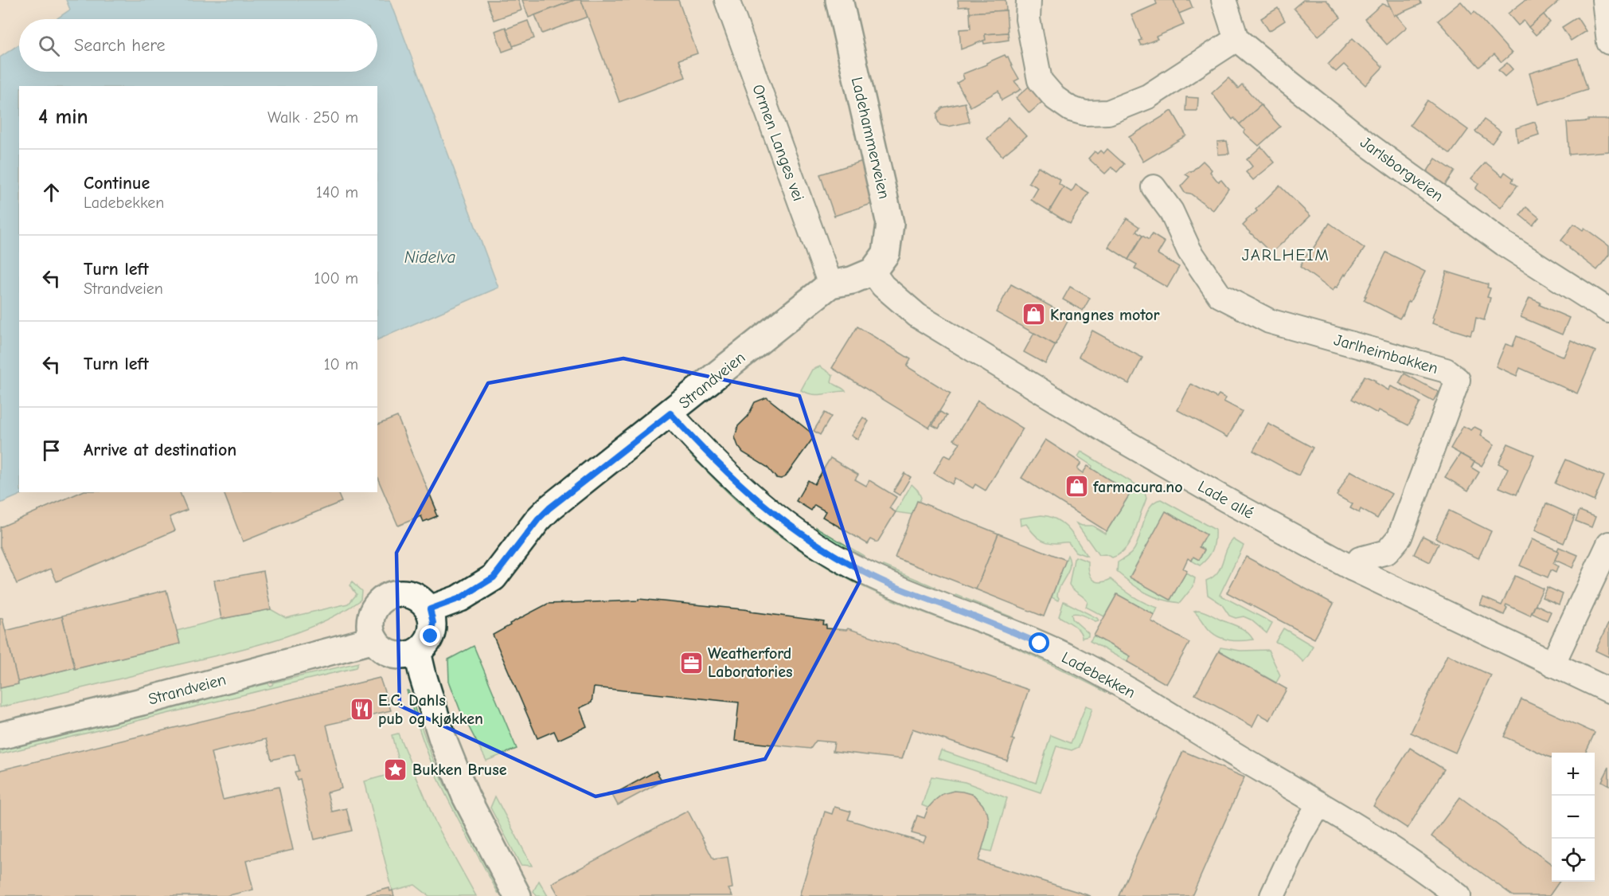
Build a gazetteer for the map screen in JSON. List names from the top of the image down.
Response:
{
  "streets": {
    "main road": ["Ladehammerveien", "Strandveien"],
    "street": [
      "Ormen Langes vei",
      "Jarlsborgveien",
      "Jarlheimbakken",
      "Lade allé",
      "Ladebekken"
    ]
  },
  "crossings": [
    ["Ladehammerveien", "Strandveien"],
    ["Ladehammerveien", "Lade allé"],
    ["Ormen Langes vei", "Strandveien"],
    ["Jarlheimbakken", "Lade allé"],
    ["Strandveien", "Lade allé"],
    ["Strandveien", "Ladebekken"]
  ],
  "districts": ["JARLHEIM"],
  "water": ["Nidelva"],
  "places": {
    "shop": ["Krangnes motor", "farmacura.no"],
    "office": ["Weatherford Laboratories"],
    "restaurant": ["E.C. Dahls pub og kjøkken"],
    "place": ["Bukken Bruse"]
  },
  "page": {
    "search": "Search here",
    "heading": ["4 min", "Walk · 250 m"],
    "list": [
      ["Continue", "Ladebekken", "140 m"],
      ["Turn left", "Strandveien", "100 m"],
      ["Turn left", "10 m"],
      "Arrive at destination"
    ],
    "map_buttons": ["+", "−"]
  }
}
